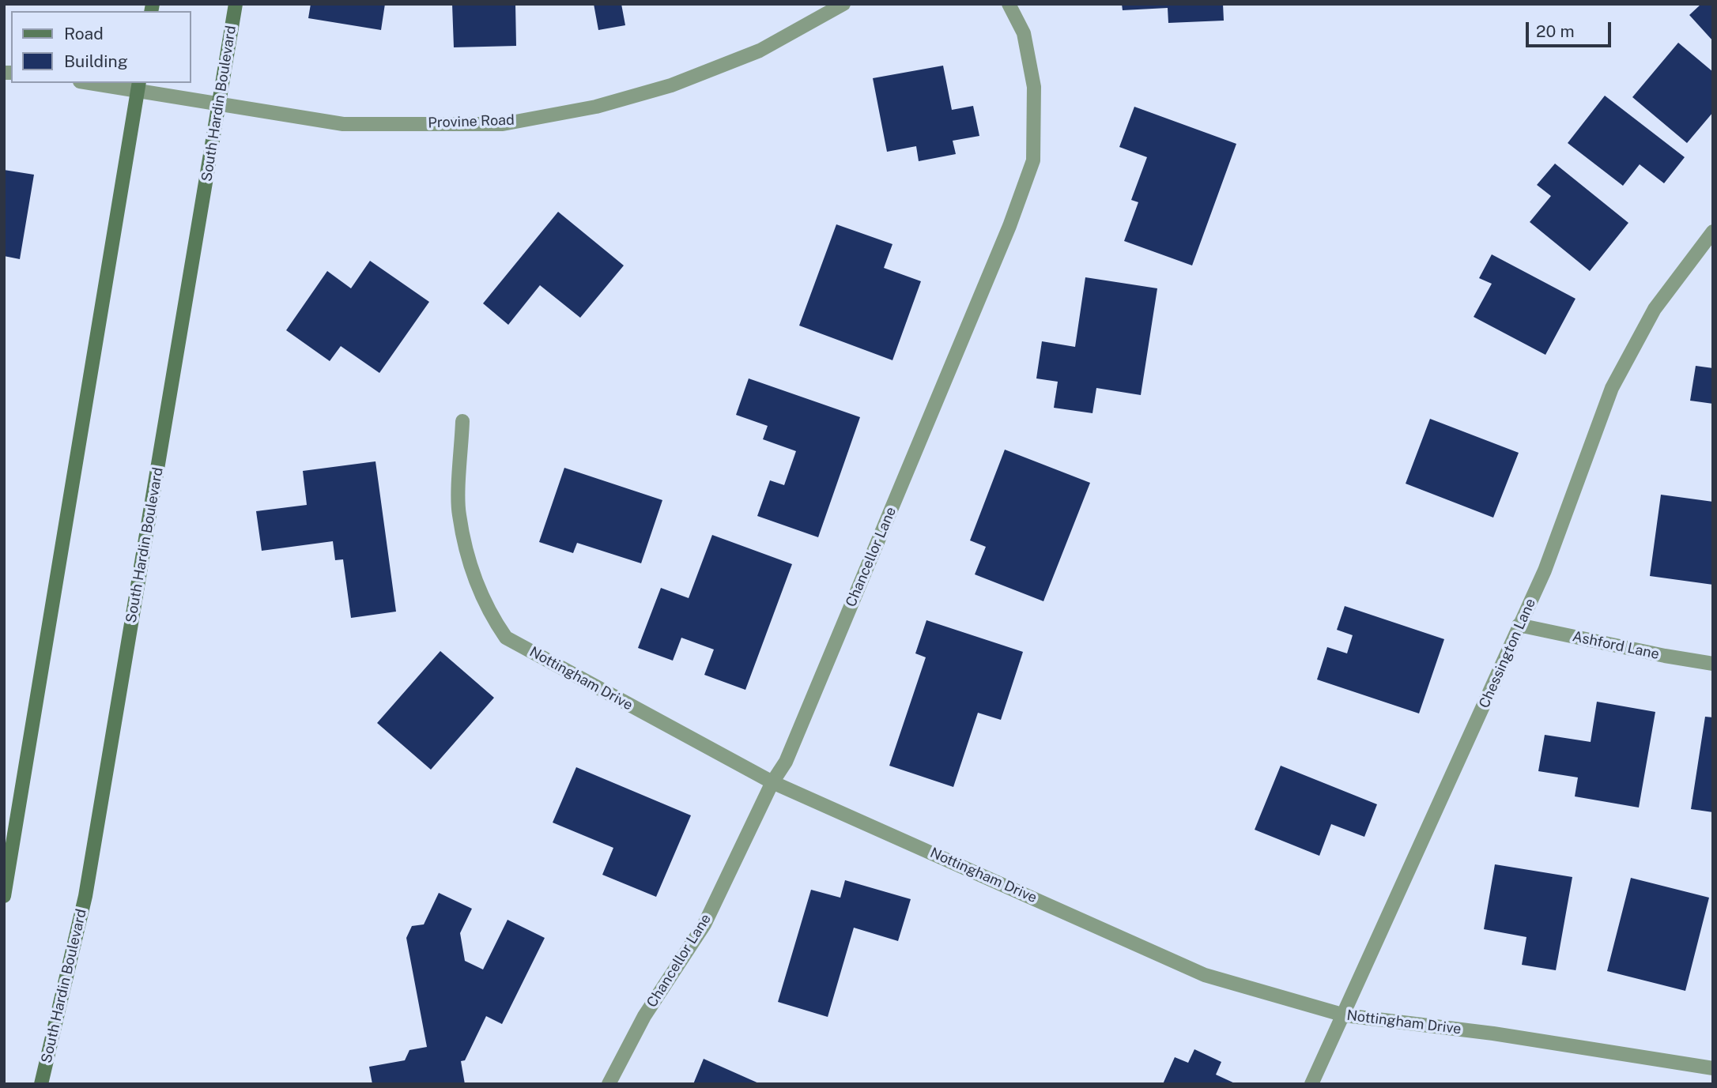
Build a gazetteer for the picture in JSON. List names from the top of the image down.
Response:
{
  "streets": {
    "main road": ["South Hardin Boulevard"],
    "street": [
      "Provine Road",
      "Chancellor Lane",
      "Ashford Lane",
      "Chessington Lane",
      "Nottingham Drive"
    ]
  },
  "crossings": [
    ["South Hardin Boulevard", "Provine Road"],
    ["Chancellor Lane", "Nottingham Drive"],
    ["Ashford Lane", "Chessington Lane"],
    ["Chessington Lane", "Nottingham Drive"]
  ],
  "legend": ["Road", "Building"],
  "scale_bar": "20 m"
}
